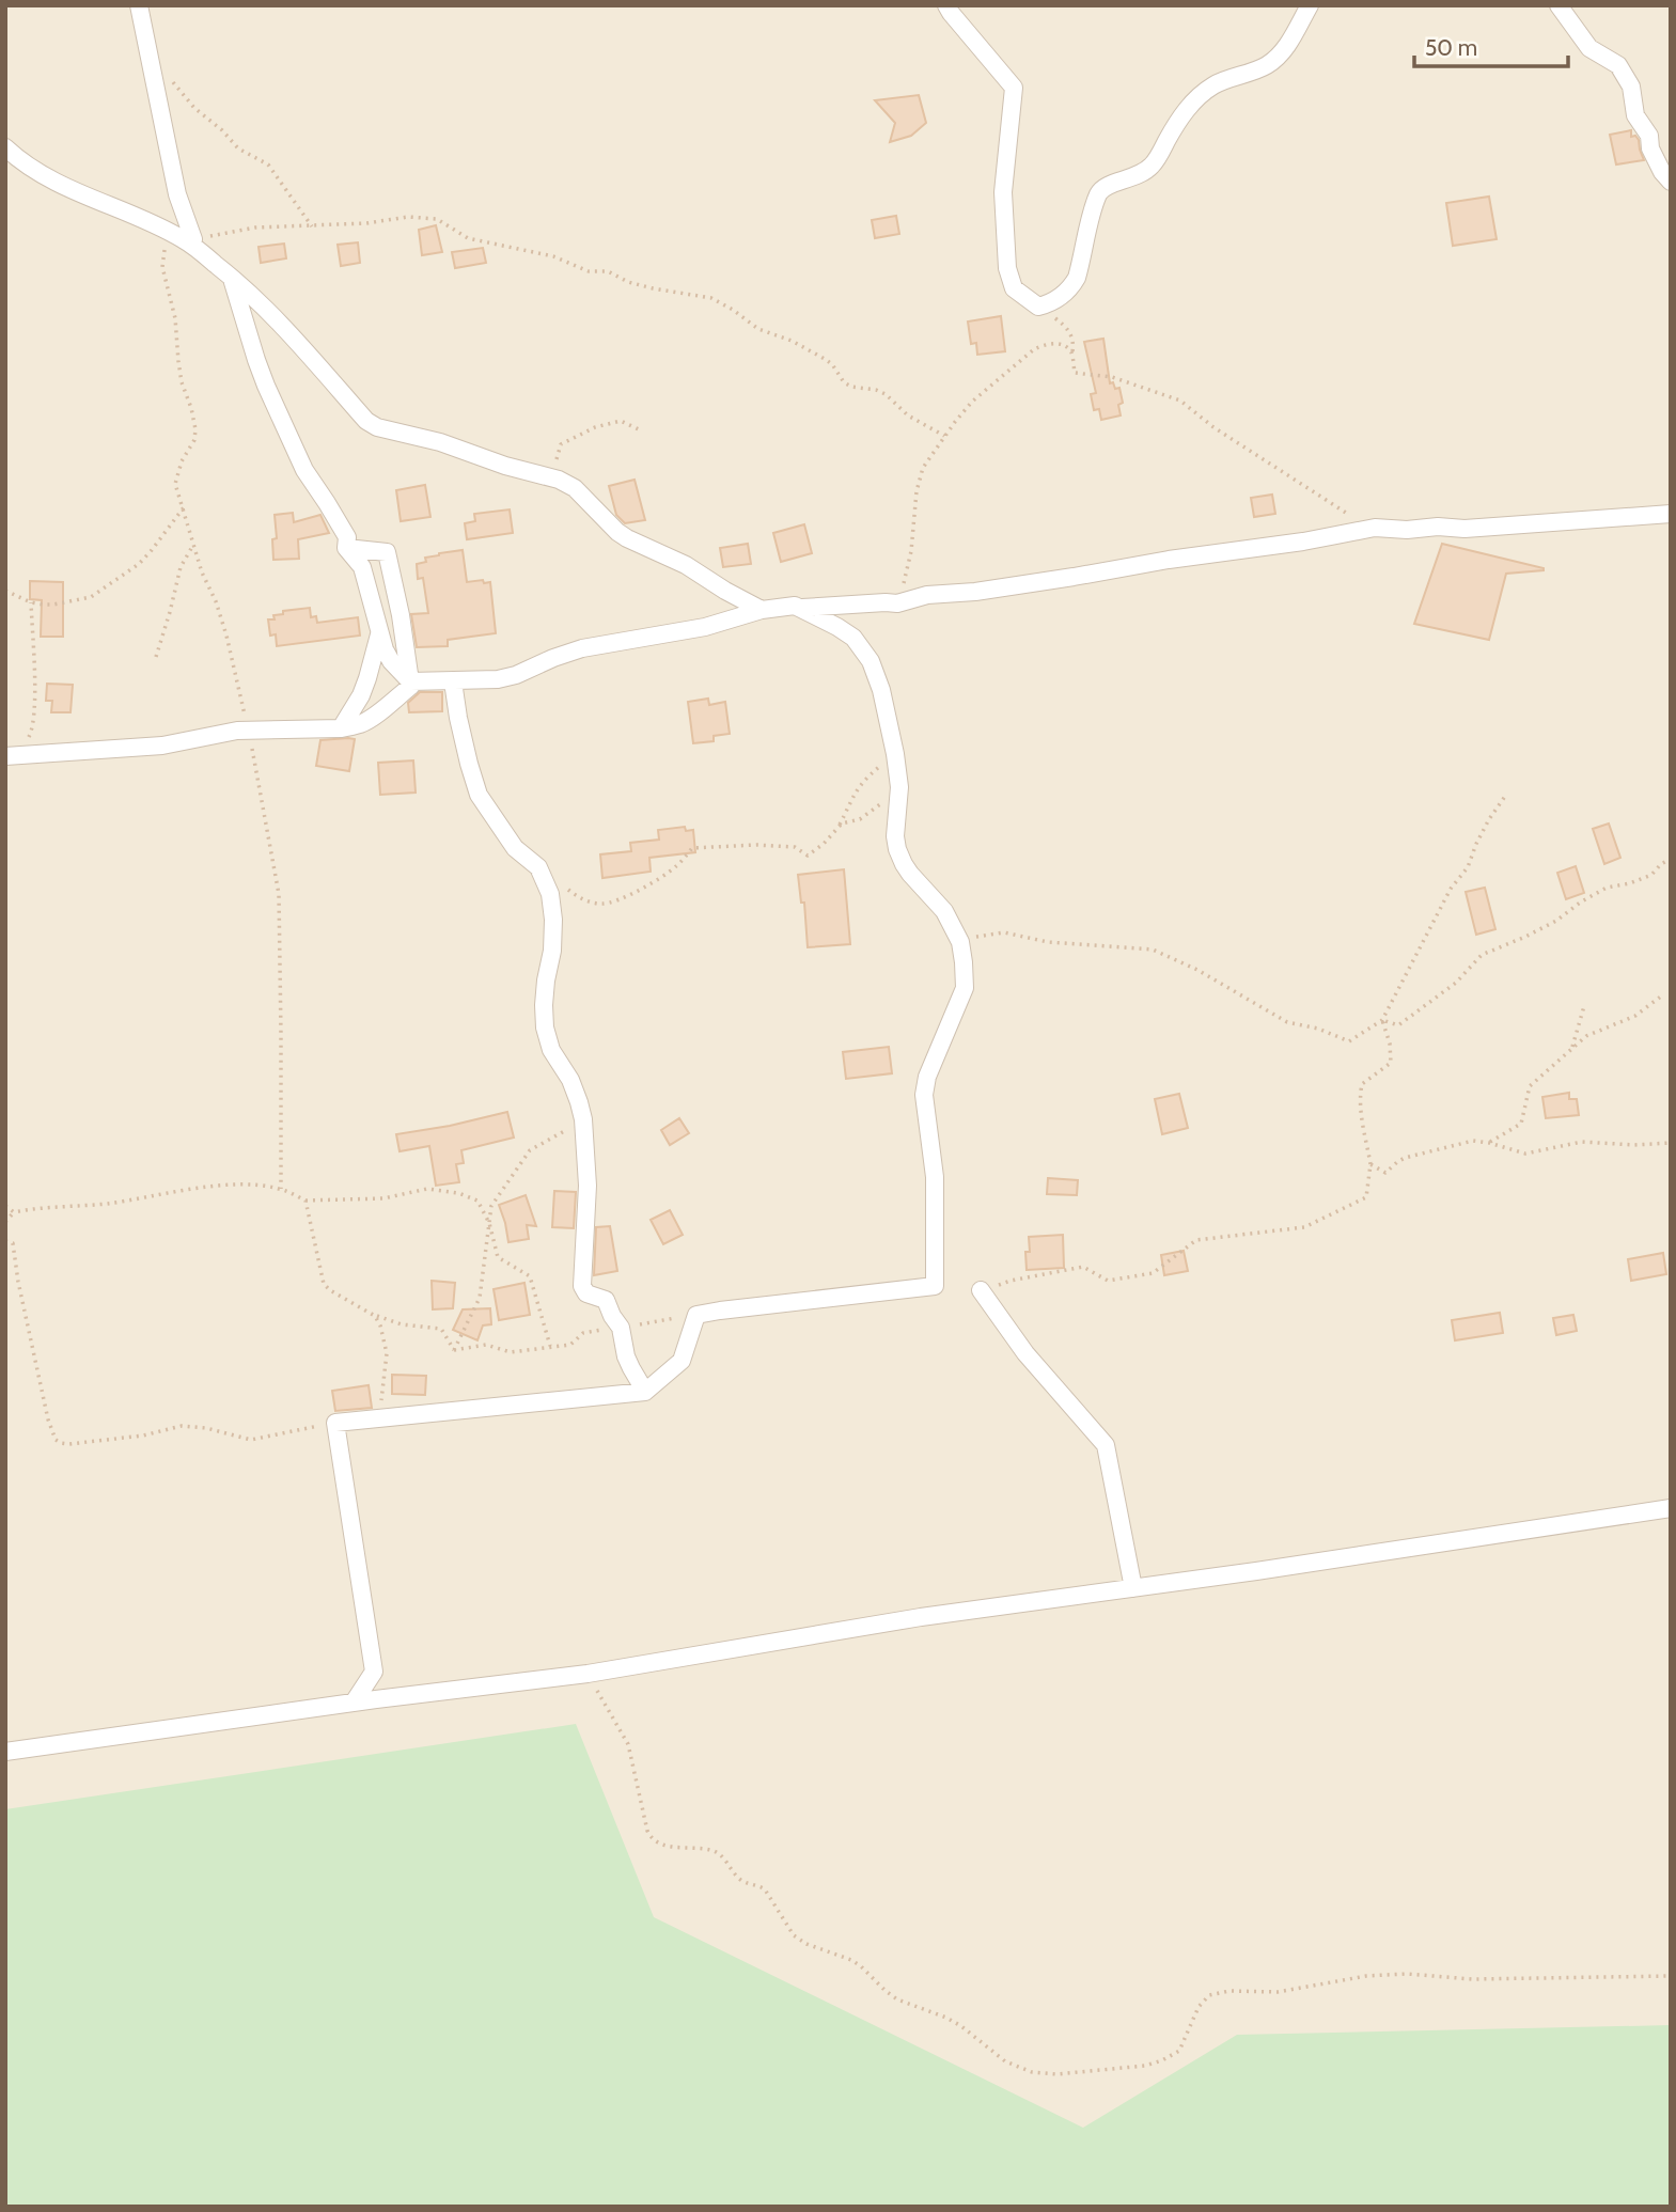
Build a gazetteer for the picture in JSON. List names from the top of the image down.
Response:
{
  "scale_bar": "50 m"
}
